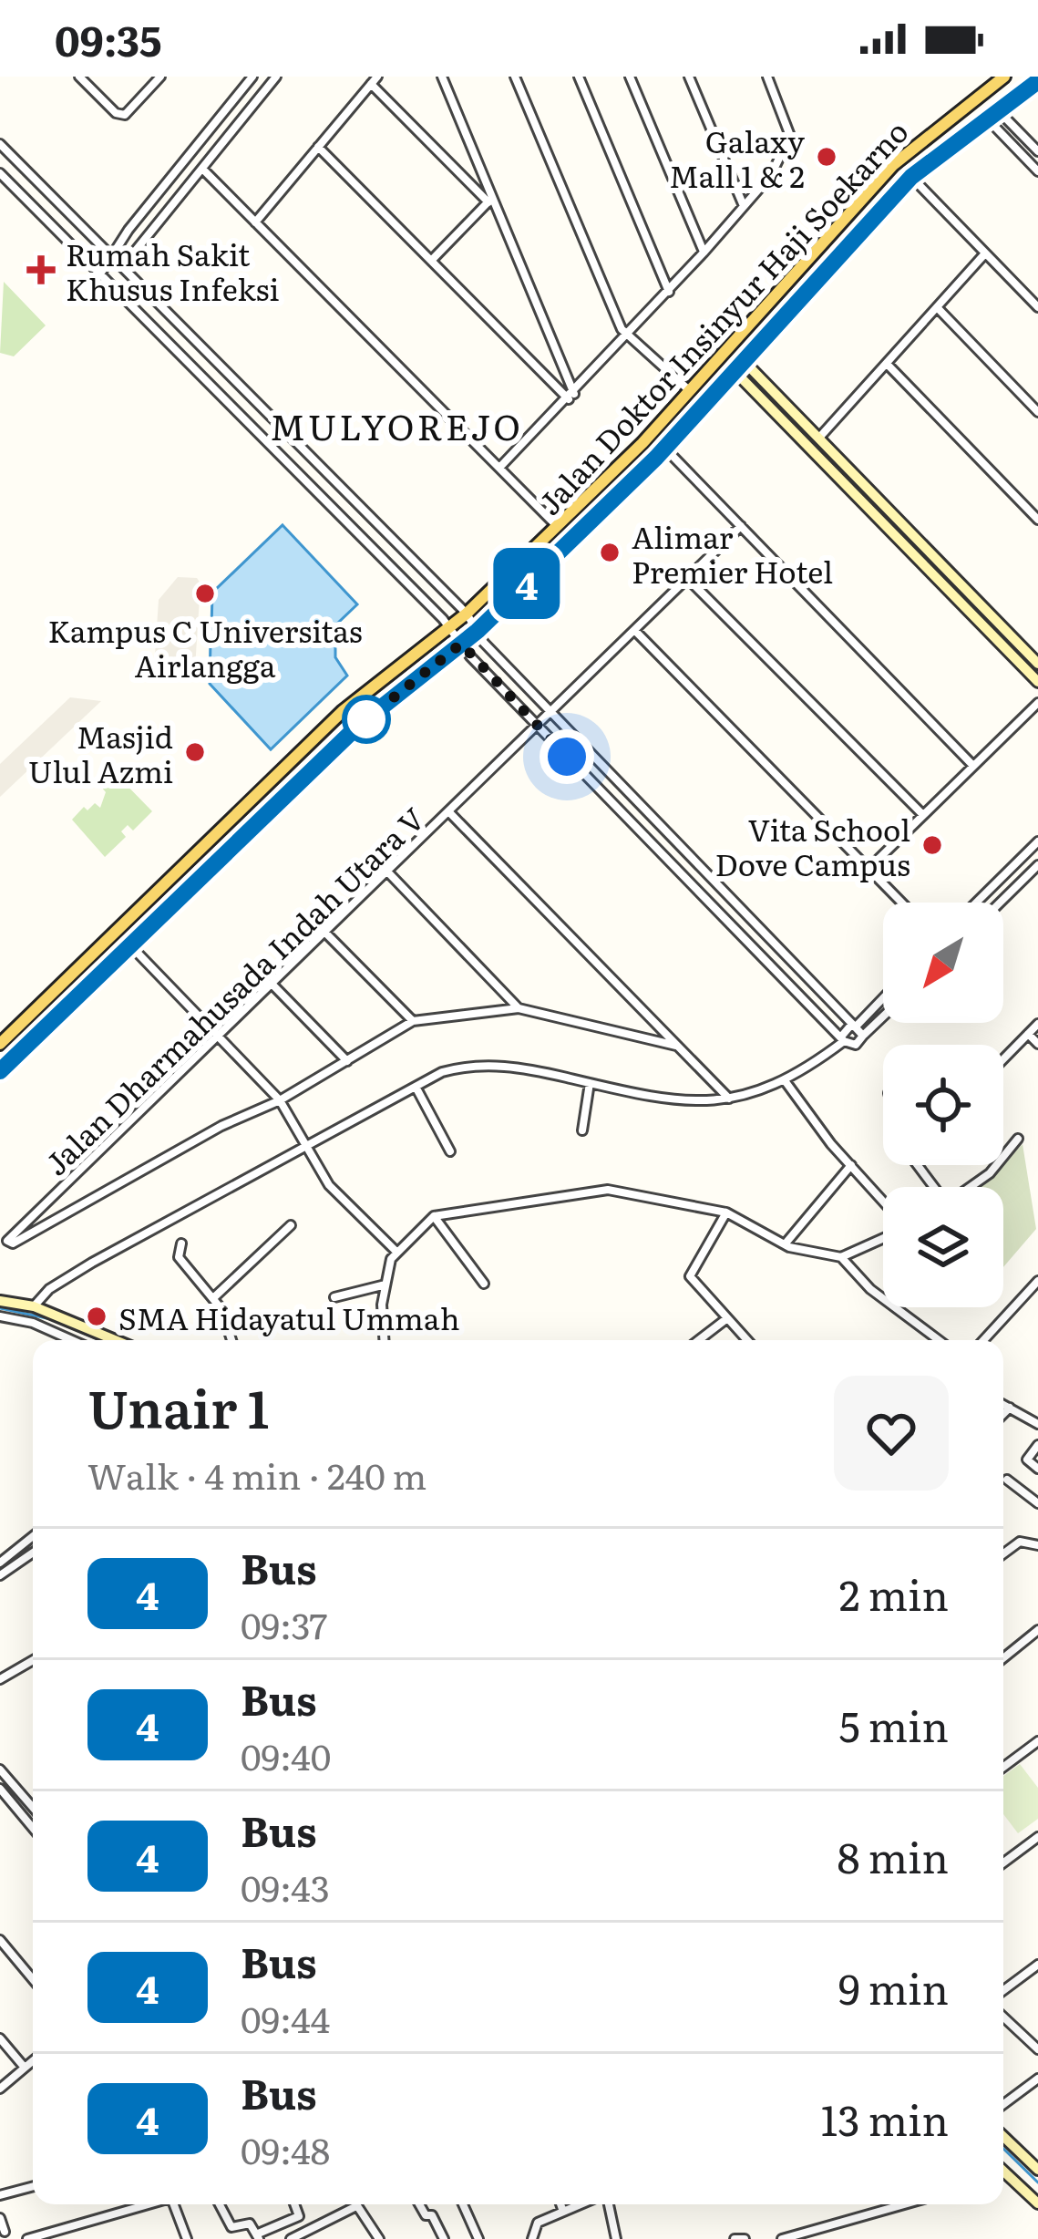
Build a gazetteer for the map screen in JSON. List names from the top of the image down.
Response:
{
  "streets": {
    "main road": ["Jalan Doktor Insinyur Haji Soekarno"],
    "street": ["Jalan Dharmahusada Indah Utara V"]
  },
  "districts": ["MULYOREJO"],
  "places": {
    "other": [
      "Galaxy Mall 1 & 2",
      "Alimar Premier Hotel",
      "Kampus C Universitas Airlangga",
      "Masjid Ulul Azmi",
      "Vita School Dove Campus",
      "SMA Hidayatul Ummah"
    ],
    "health": ["Rumah Sakit Khusus Infeksi"]
  },
  "lines": ["bus line 4"],
  "north": "bottom left",
  "page": {
    "status": "09:35",
    "on_map": "4",
    "heading": ["Unair 1", "Walk · 4 min · 240 m"],
    "list": [
      {
        "mark": "4",
        "name": "Bus",
        "note": "09:37",
        "value": "2 min"
      },
      {
        "mark": "4",
        "name": "Bus",
        "note": "09:40",
        "value": "5 min"
      },
      {
        "mark": "4",
        "name": "Bus",
        "note": "09:43",
        "value": "8 min"
      },
      {
        "mark": "4",
        "name": "Bus",
        "note": "09:44",
        "value": "9 min"
      },
      {
        "mark": "4",
        "name": "Bus",
        "note": "09:48",
        "value": "13 min"
      }
    ]
  }
}
